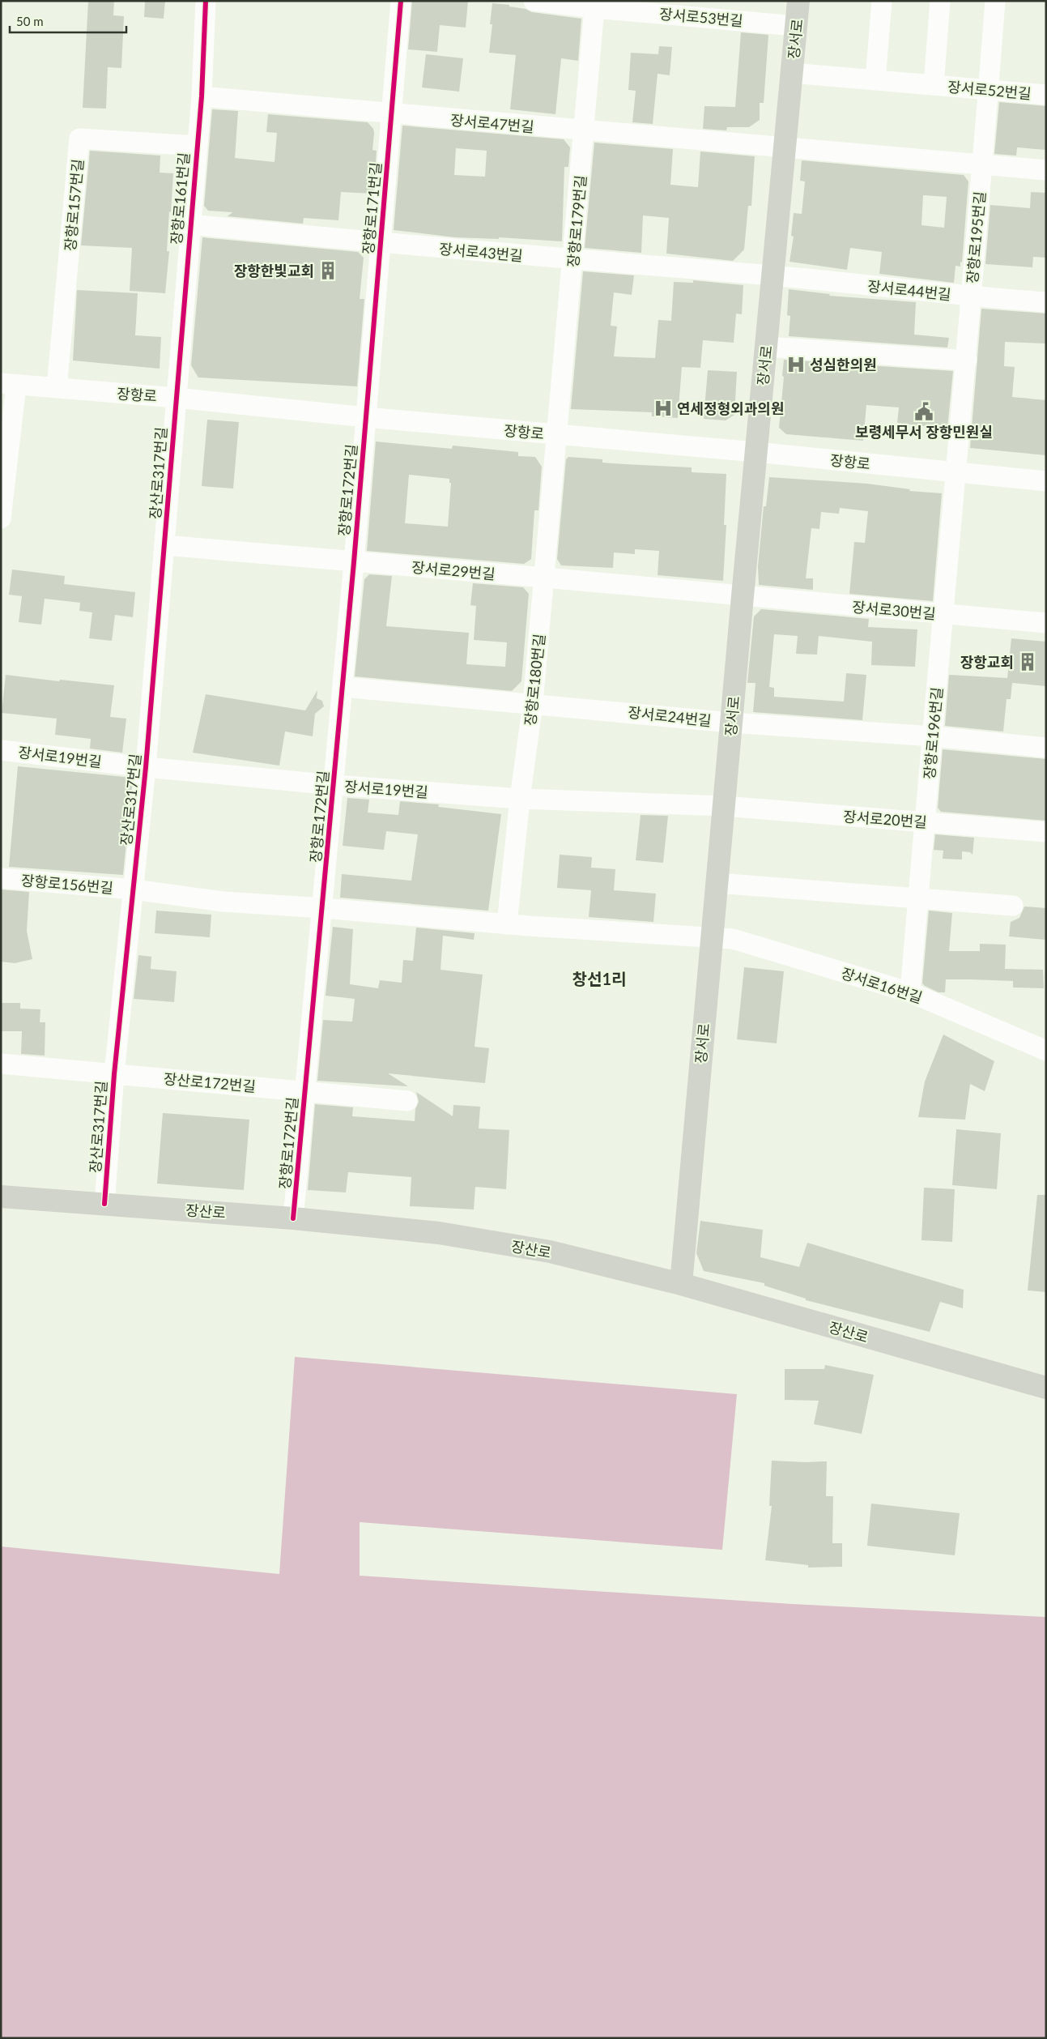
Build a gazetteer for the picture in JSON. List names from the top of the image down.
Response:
{
  "streets": {
    "main road": ["장서로", "장산로"],
    "street": [
      "장서로53번길",
      "장서로52번길",
      "장서로47번길",
      "장항로161번길",
      "장항로157번길",
      "장항로171번길",
      "장항로179번길",
      "장항로195번길",
      "장서로43번길",
      "장서로44번길",
      "장항로",
      "장산로317번길",
      "장항로172번길",
      "장서로29번길",
      "장서로30번길",
      "장항로180번길",
      "장서로24번길",
      "장항로196번길",
      "장서로19번길",
      "장서로20번길",
      "장항로156번길",
      "장서로16번길",
      "장산로172번길"
    ]
  },
  "crossings": [
    ["장서로53번길", "장서로"],
    ["장서로53번길", "장항로179번길"],
    ["장서로", "장서로52번길"],
    ["장서로", "장서로47번길"],
    ["장서로", "장서로43번길"],
    ["장서로", "장서로44번길"],
    ["장서로", "장항로"],
    ["장서로", "장서로29번길"],
    ["장서로", "장서로30번길"],
    ["장서로", "장서로24번길"],
    ["장서로", "장서로19번길"],
    ["장서로", "장서로20번길"],
    ["장서로", "장서로16번길"],
    ["장서로", "장산로"],
    ["장서로52번길", "장항로195번길"],
    ["장서로47번길", "장항로161번길"],
    ["장서로47번길", "장항로171번길"],
    ["장서로47번길", "장항로179번길"],
    ["장항로161번길", "장항로157번길"],
    ["장항로161번길", "장서로43번길"],
    ["장항로161번길", "장항로"],
    ["장항로161번길", "장산로317번길"],
    ["장항로157번길", "장항로"],
    ["장항로171번길", "장서로43번길"],
    ["장항로171번길", "장항로"],
    ["장항로171번길", "장항로172번길"],
    ["장항로179번길", "장서로43번길"],
    ["장항로179번길", "장항로"],
    ["장항로179번길", "장항로180번길"],
    ["장항로195번길", "장서로44번길"],
    ["장항로195번길", "장항로"],
    ["장항로195번길", "장항로196번길"],
    ["장서로43번길", "장서로44번길"],
    ["장항로", "장산로317번길"],
    ["장항로", "장항로172번길"],
    ["장항로", "장항로180번길"],
    ["장항로", "장항로196번길"],
    ["장산로317번길", "장서로29번길"],
    ["장산로317번길", "장서로19번길"],
    ["장산로317번길", "장항로156번길"],
    ["장산로317번길", "장산로172번길"],
    ["장산로317번길", "장산로"],
    ["장항로172번길", "장서로29번길"],
    ["장항로172번길", "장서로24번길"],
    ["장항로172번길", "장서로19번길"],
    ["장항로172번길", "장서로16번길"],
    ["장항로172번길", "장산로172번길"],
    ["장항로172번길", "장산로"],
    ["장서로29번길", "장서로30번길"],
    ["장서로29번길", "장항로180번길"],
    ["장서로30번길", "장항로196번길"],
    ["장항로180번길", "장서로24번길"],
    ["장항로180번길", "장서로19번길"],
    ["장항로180번길", "장서로16번길"],
    ["장서로24번길", "장항로196번길"],
    ["장항로196번길", "장서로20번길"],
    ["장항로196번길", "장서로16번길"],
    ["장서로19번길", "장서로20번길"]
  ],
  "districts": ["창선1리"],
  "places": {
    "building": ["장항한빛교회", "장항교회"],
    "hospital": ["성심한의원", "연세정형외과의원"],
    "public building": ["보령세무서 장항민원실"]
  },
  "scale_bar": "50 m"
}
